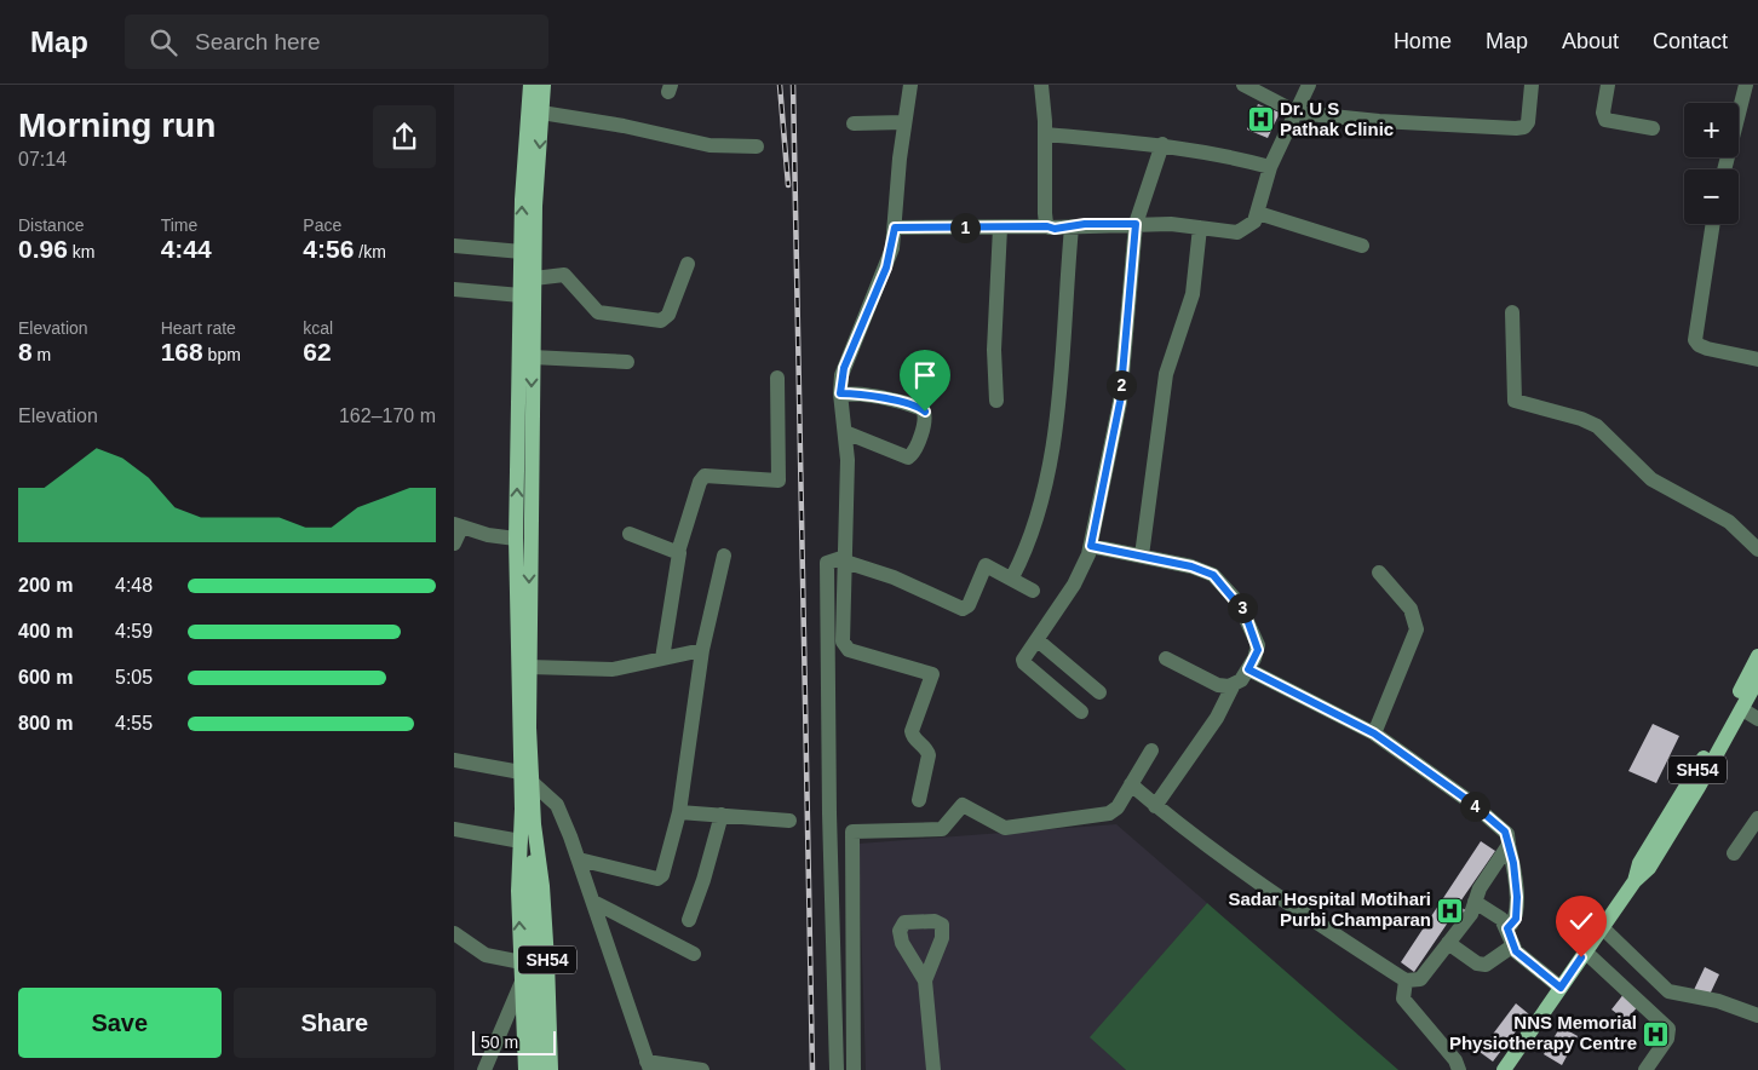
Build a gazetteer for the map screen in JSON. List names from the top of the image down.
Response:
{
  "streets": {
    "main road": ["SH54"]
  },
  "places": {
    "hospital": ["Dr. U S Pathak Clinic", "Sadar Hospital Motihari Purbi Champaran", "NNS Memorial Physiotherapy Centre"]
  },
  "scale_bar": "50 m",
  "page": {
    "header": "Map",
    "search": "Search here",
    "nav": [
      "Home",
      "Map",
      "About",
      "Contact"
    ],
    "heading": ["Morning run", "07:14"],
    "map_buttons": ["+", "−"],
    "stats": [
      ["Distance", "0.96 km"],
      ["Time", "4:44"],
      ["Pace", "4:56 /km"],
      ["Elevation", "8 m"],
      ["Heart rate", "168 bpm"],
      ["kcal", "62"]
    ],
    "pins": [
      "1",
      "2",
      "3",
      "4"
    ],
    "chart": ["Elevation", "162–170 m"],
    "list": [
      {
        "name": "200 m",
        "note": "4:48"
      },
      {
        "name": "400 m",
        "note": "4:59"
      },
      {
        "name": "600 m",
        "note": "5:05"
      },
      {
        "name": "800 m",
        "note": "4:55"
      }
    ],
    "buttons": ["Save", "Share"],
    "scale": "50 m"
  }
}
